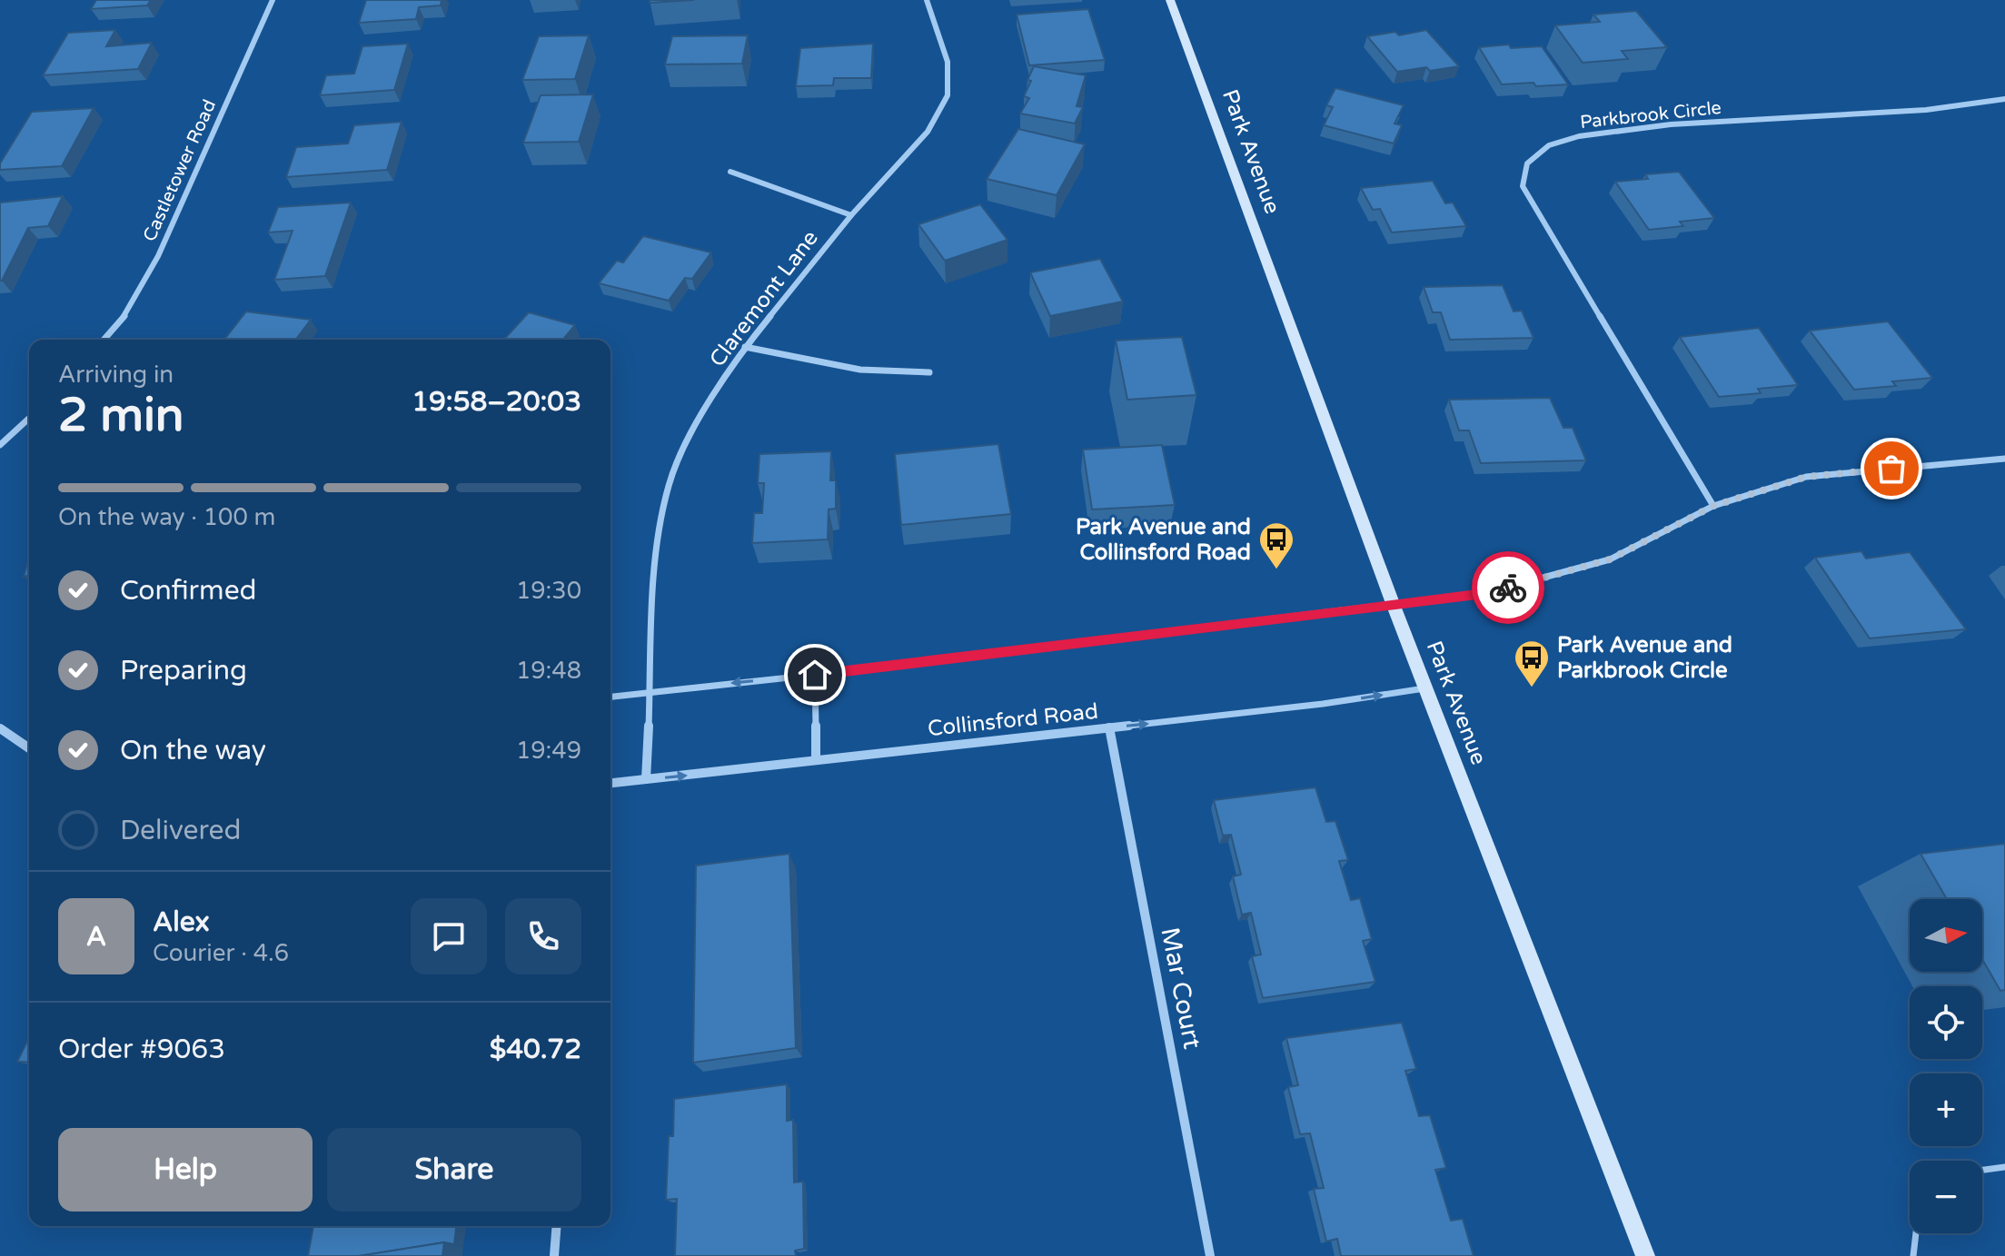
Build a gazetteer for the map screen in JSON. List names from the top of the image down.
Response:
{
  "streets": {
    "main road": ["Park Avenue"],
    "street": [
      "Parkbrook Circle",
      "Castletower Road",
      "Claremont Lane",
      "Collinsford Road",
      "Mar Court"
    ]
  },
  "crossings": [
    ["Park Avenue", "Collinsford Road"],
    ["Claremont Lane", "Collinsford Road"],
    ["Collinsford Road", "Mar Court"]
  ],
  "one_way": ["Collinsford Road"],
  "places": {
    "bus stop": ["Park Avenue and Collinsford Road", "Park Avenue and Parkbrook Circle"]
  },
  "north": "right",
  "page": {
    "heading": ["2 min", "Arriving in", "19:58–20:03"],
    "panel": [
      "Alex",
      "Courier · 4.6",
      "Order #9063",
      "$40.72"
    ],
    "bar": "On the way · 100 m",
    "list": [
      ["Confirmed", "19:30"],
      ["Preparing", "19:48"],
      ["On the way", "19:49"],
      "Delivered"
    ],
    "round": "A",
    "map_buttons": ["+", "−"],
    "buttons": ["Help", "Share"]
  }
}
